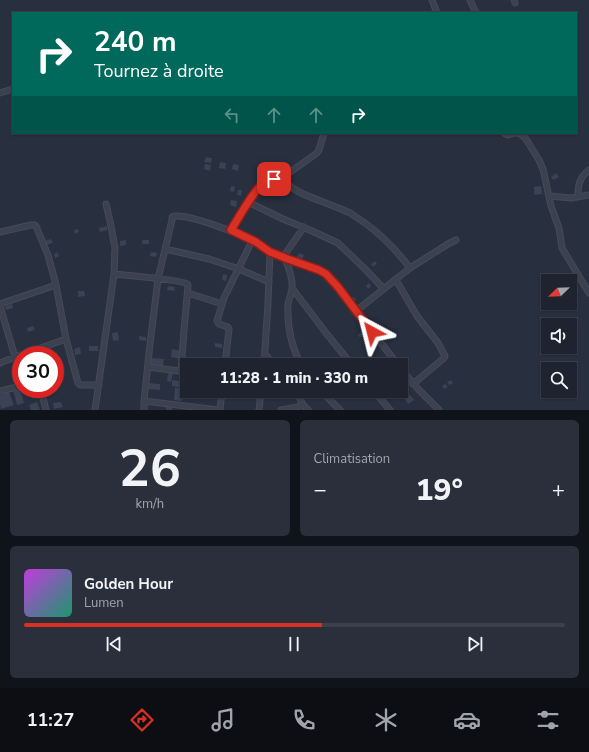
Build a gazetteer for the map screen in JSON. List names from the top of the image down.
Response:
{
  "north": "bottom left",
  "page": {
    "turn": ["240 m", "Tournez à droite"],
    "limit": "30",
    "trip": "11:28 · 1 min · 330 m",
    "tile": [
      ["26", "km/h"],
      "Climatisation"
    ],
    "heat": ["−", "19°", "+"],
    "song": ["Golden Hour", "Lumen"],
    "tabs": "11:27"
  }
}
